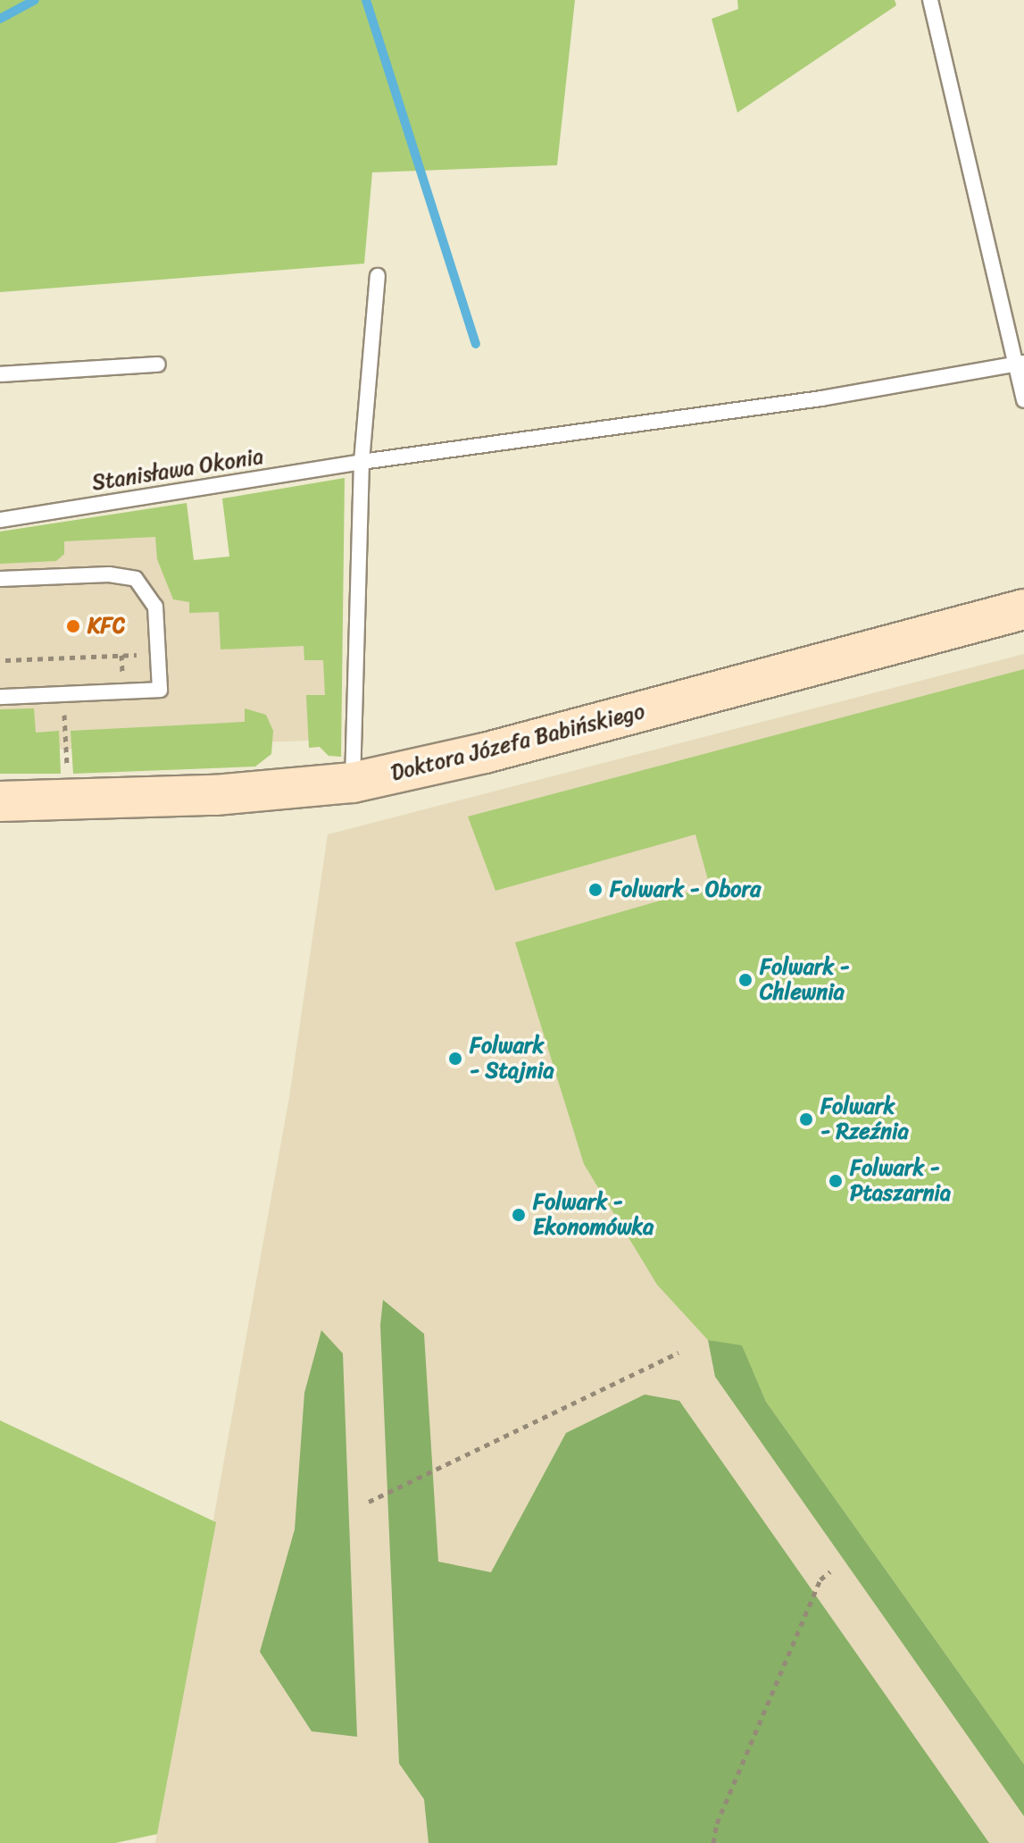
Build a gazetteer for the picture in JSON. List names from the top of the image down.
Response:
{
  "streets": {
    "street": ["Doktora Józefa Babińskiego"],
    "lane": ["Stanisława Okonia"]
  },
  "places": [
    "KFC",
    "Folwark - Obora",
    "Folwark - Chlewnia",
    "Folwark - Stajnia",
    "Folwark - Rzeźnia",
    "Folwark - Ptaszarnia",
    "Folwark - Ekonomówka"
  ]
}
